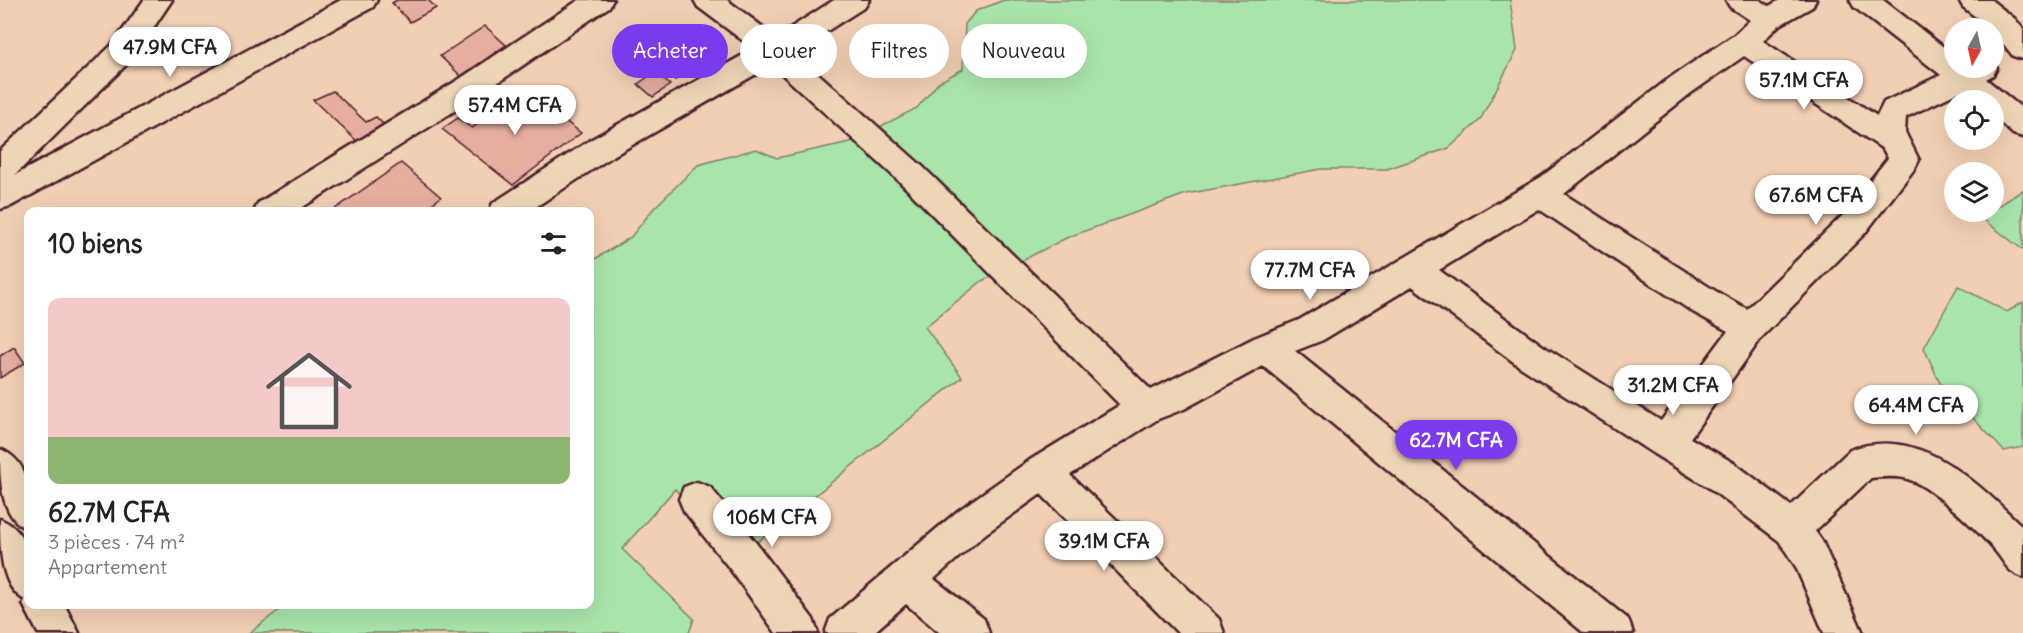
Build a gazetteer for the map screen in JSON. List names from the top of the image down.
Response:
{
  "north": "bottom",
  "page": {
    "chip": [
      "Acheter",
      "Louer",
      "Filtres",
      "Nouveau"
    ],
    "price": [
      "47.9M CFA",
      "57.1M CFA",
      "57.4M CFA",
      "67.6M CFA",
      "77.7M CFA",
      "31.2M CFA",
      "64.4M CFA",
      "62.7M CFA",
      "106M CFA",
      "39.1M CFA"
    ],
    "heading": "10 biens",
    "list": [
      {
        "name": "62.7M CFA",
        "note": "3 pièces · 74 m² · Appartement"
      }
    ]
  }
}
